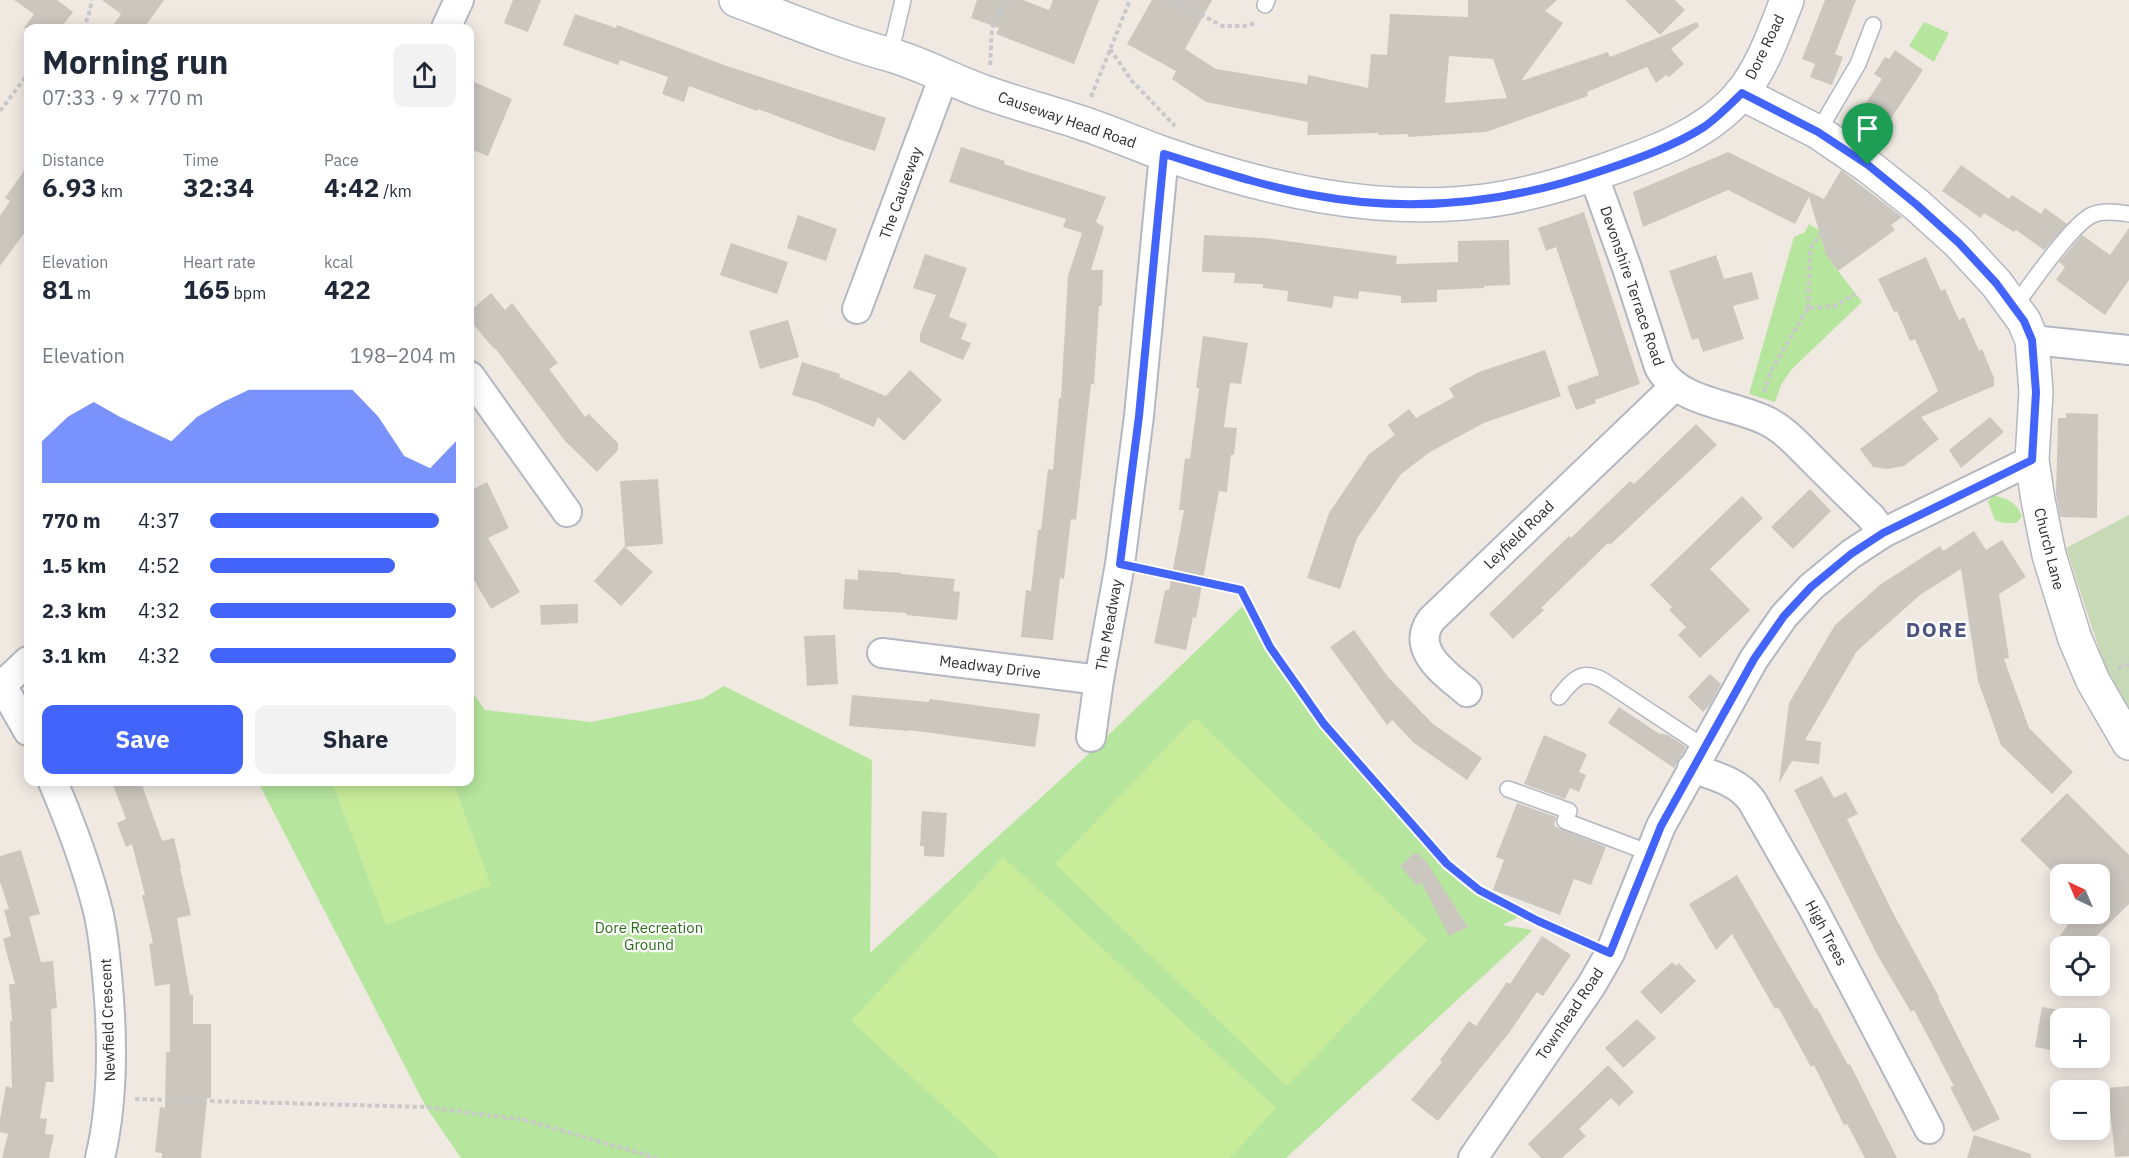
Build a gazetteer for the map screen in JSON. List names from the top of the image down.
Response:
{
  "streets": {
    "street": [
      "Dore Road",
      "Causeway Head Road",
      "The Causeway",
      "Devonshire Terrace Road",
      "Leyfield Road",
      "Church Lane",
      "The Meadway",
      "Meadway Drive",
      "High Trees",
      "Townhead Road",
      "Newfield Crescent"
    ]
  },
  "crossings": [
    ["Dore Road", "Causeway Head Road"],
    ["Causeway Head Road", "The Causeway"],
    ["Causeway Head Road", "Devonshire Terrace Road"],
    ["Causeway Head Road", "The Meadway"],
    ["Devonshire Terrace Road", "Leyfield Road"],
    ["Devonshire Terrace Road", "Townhead Road"],
    ["Church Lane", "Townhead Road"],
    ["The Meadway", "Meadway Drive"],
    ["High Trees", "Townhead Road"]
  ],
  "districts": ["DORE"],
  "parks": ["Dore Recreation Ground"],
  "north": "top left",
  "page": {
    "heading": ["Morning run", "07:33 · 9 × 770 m"],
    "stats": [
      ["Distance", "6.93 km"],
      ["Time", "32:34"],
      ["Pace", "4:42 /km"],
      ["Elevation", "81 m"],
      ["Heart rate", "165 bpm"],
      ["kcal", "422"]
    ],
    "chart": ["Elevation", "198–204 m"],
    "list": [
      {
        "name": "770 m",
        "note": "4:37"
      },
      {
        "name": "1.5 km",
        "note": "4:52"
      },
      {
        "name": "2.3 km",
        "note": "4:32"
      },
      {
        "name": "3.1 km",
        "note": "4:32"
      }
    ],
    "buttons": ["Save", "Share"],
    "map_buttons": ["+", "−"]
  }
}
